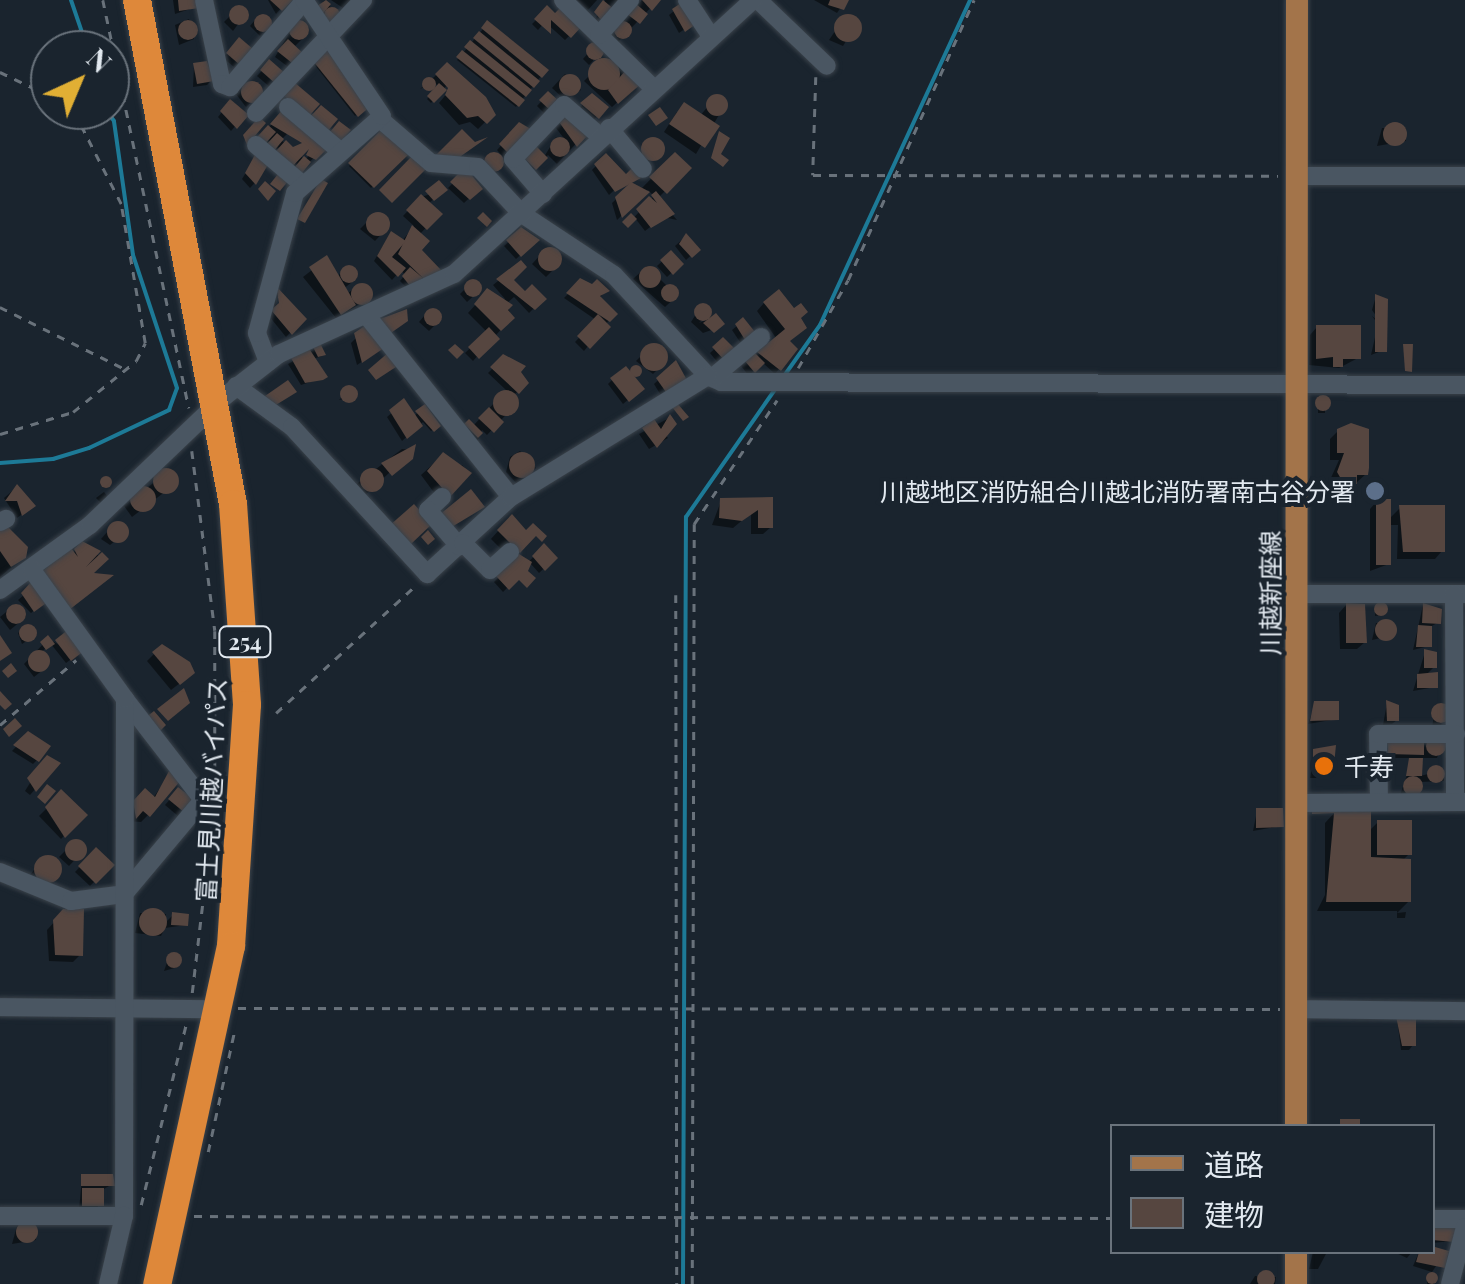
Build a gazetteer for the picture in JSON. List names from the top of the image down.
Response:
{
  "streets": {
    "highway": ["254", "富士見川越バイパス"],
    "main road": ["川越新座線"]
  },
  "places": ["川越地区消防組合川越北消防署南古谷分署", "千寿"],
  "legend": ["道路", "建物"],
  "north": "top right"
}
